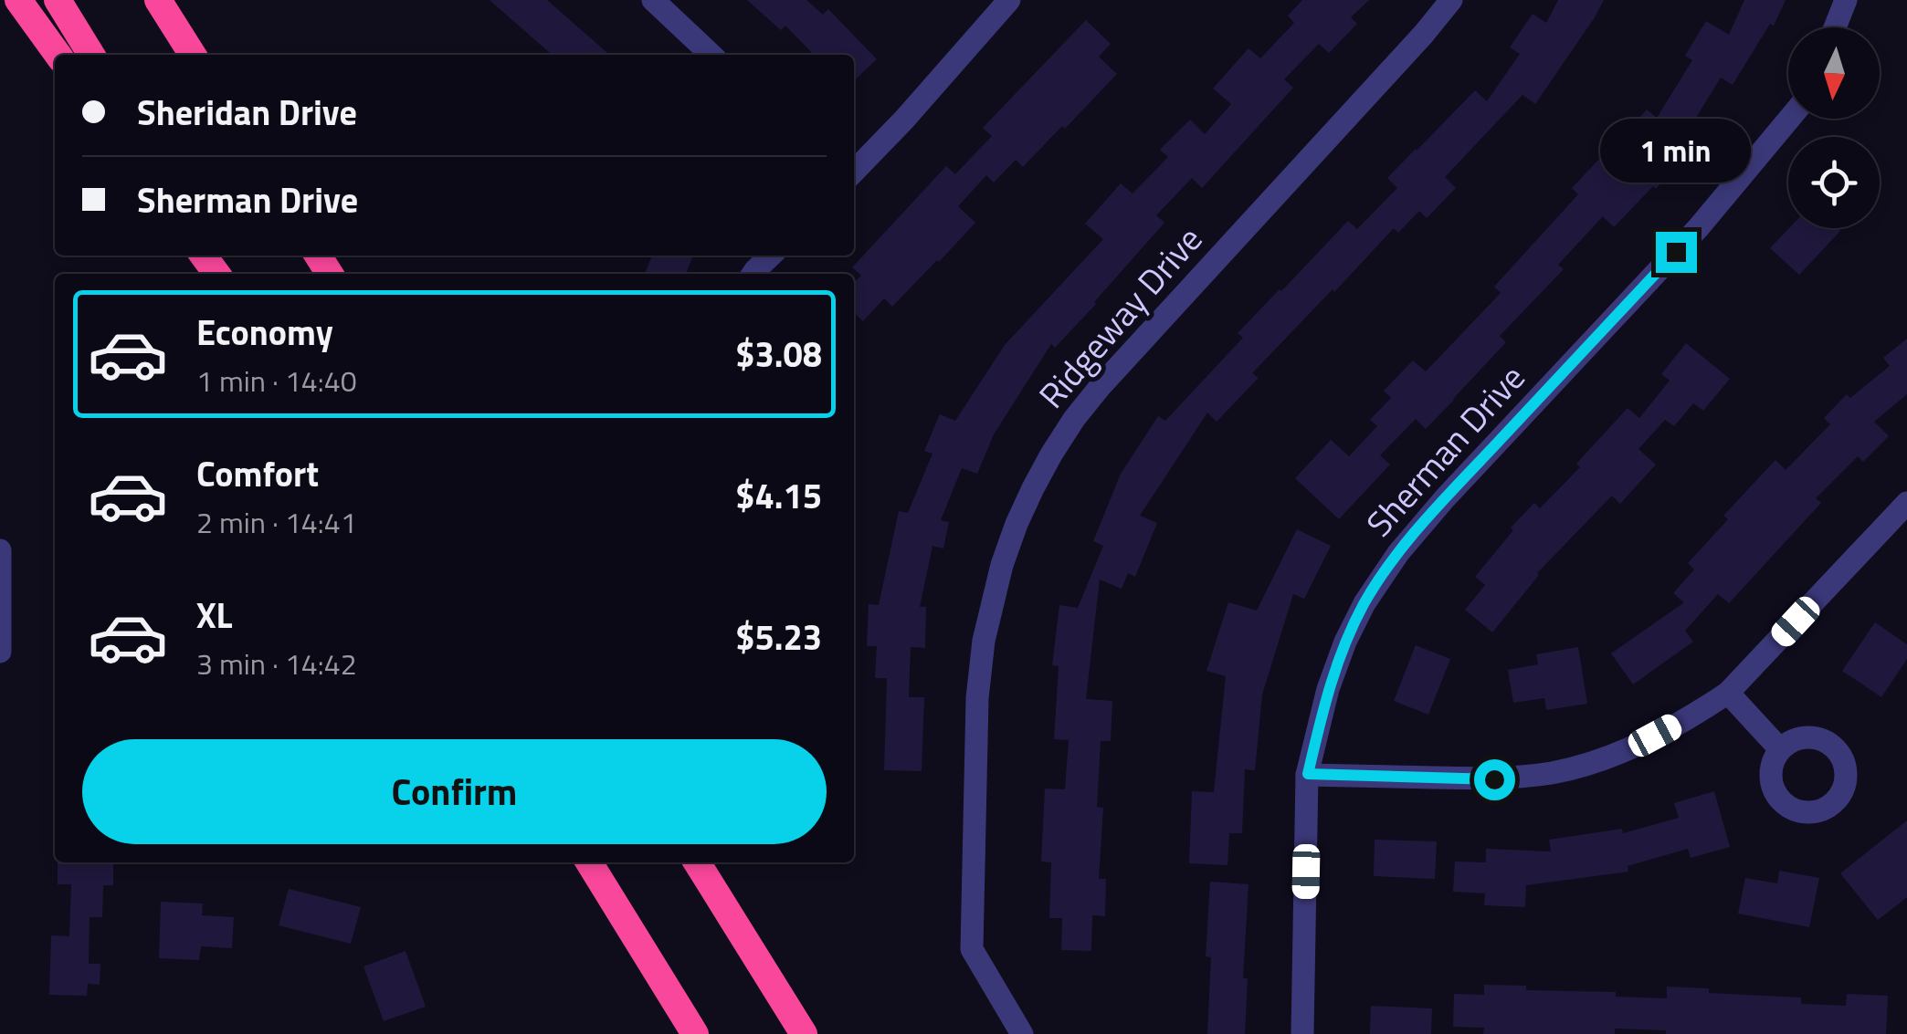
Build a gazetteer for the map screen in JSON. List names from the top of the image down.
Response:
{
  "streets": {
    "street": ["Ridgeway Drive", "Sherman Drive"]
  },
  "north": "bottom",
  "page": {
    "banner": ["Sheridan Drive", "Sherman Drive"],
    "bubble": "1 min",
    "list": [
      {
        "name": "Economy",
        "note": "1 min · 14:40",
        "value": "$3.08"
      },
      {
        "name": "Comfort",
        "note": "2 min · 14:41",
        "value": "$4.15"
      },
      {
        "name": "XL",
        "note": "3 min · 14:42",
        "value": "$5.23"
      }
    ],
    "buttons": "Confirm"
  }
}
